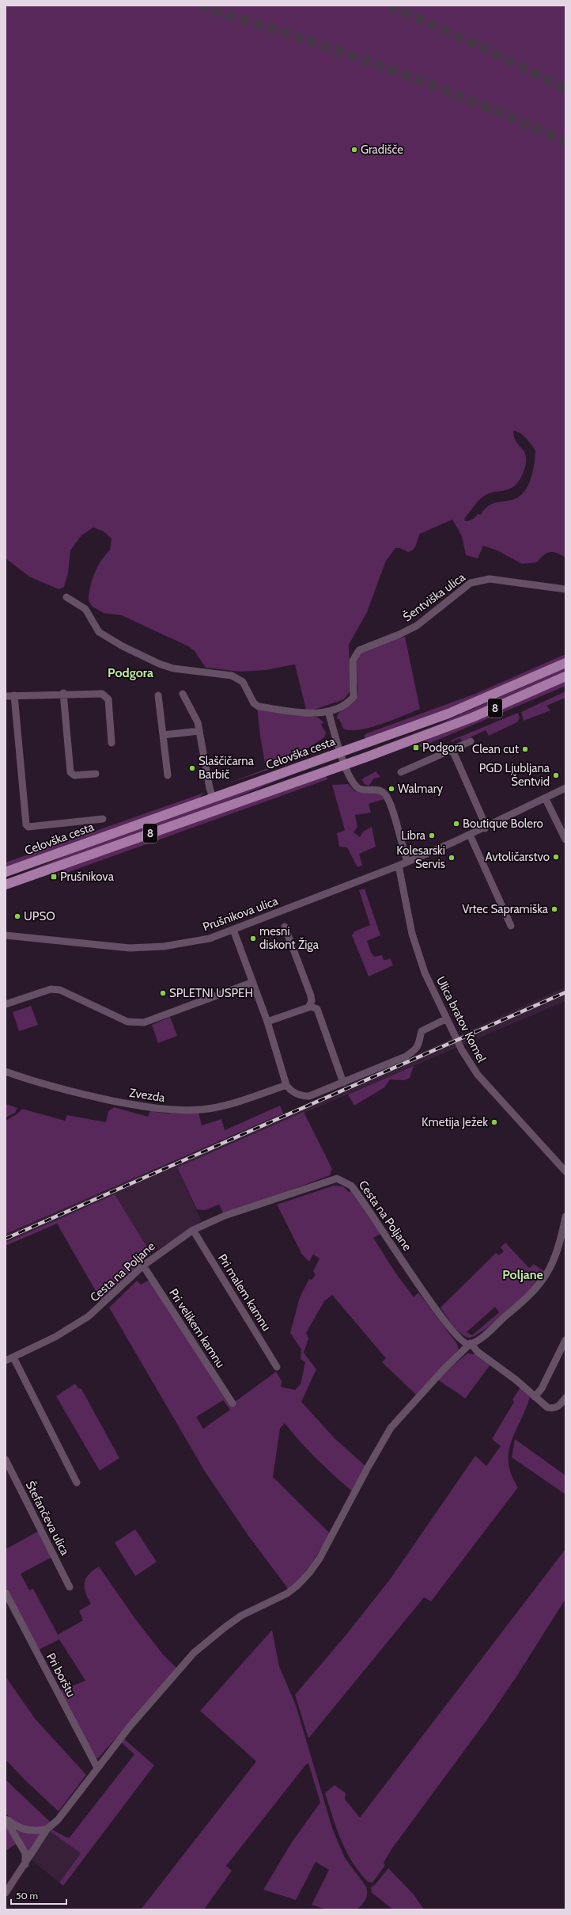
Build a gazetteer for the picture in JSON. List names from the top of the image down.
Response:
{
  "streets": {
    "main road": ["8", "Celovška cesta"],
    "street": [
      "Šentviška ulica",
      "Prušnikova ulica",
      "Ulica bratov Komel",
      "Zvezda",
      "Cesta na Poljane",
      "Pri malem kamnu",
      "Pri velikem kamnu",
      "Štefančeva ulica",
      "Pri borštu"
    ]
  },
  "crossings": [
    ["Prušnikova ulica", "Ulica bratov Komel"],
    ["Cesta na Poljane", "Pri malem kamnu"],
    ["Cesta na Poljane", "Pri velikem kamnu"]
  ],
  "districts": ["Podgora", "Poljane"],
  "places": {
    "other": [
      "Gradišče",
      "Clean cut",
      "Slaščičarna Barbič",
      "PGD Ljubljana Šentvid",
      "Walmary",
      "Boutique Bolero",
      "Libra",
      "Avtoličarstvo",
      "Kolesarski Servis",
      "Vrtec Sapramiška",
      "UPSO",
      "mesni diskont Žiga",
      "SPLETNI USPEH",
      "Kmetija Ježek"
    ],
    "transit": ["Podgora", "Prušnikova"]
  },
  "scale_bar": "50 m"
}
